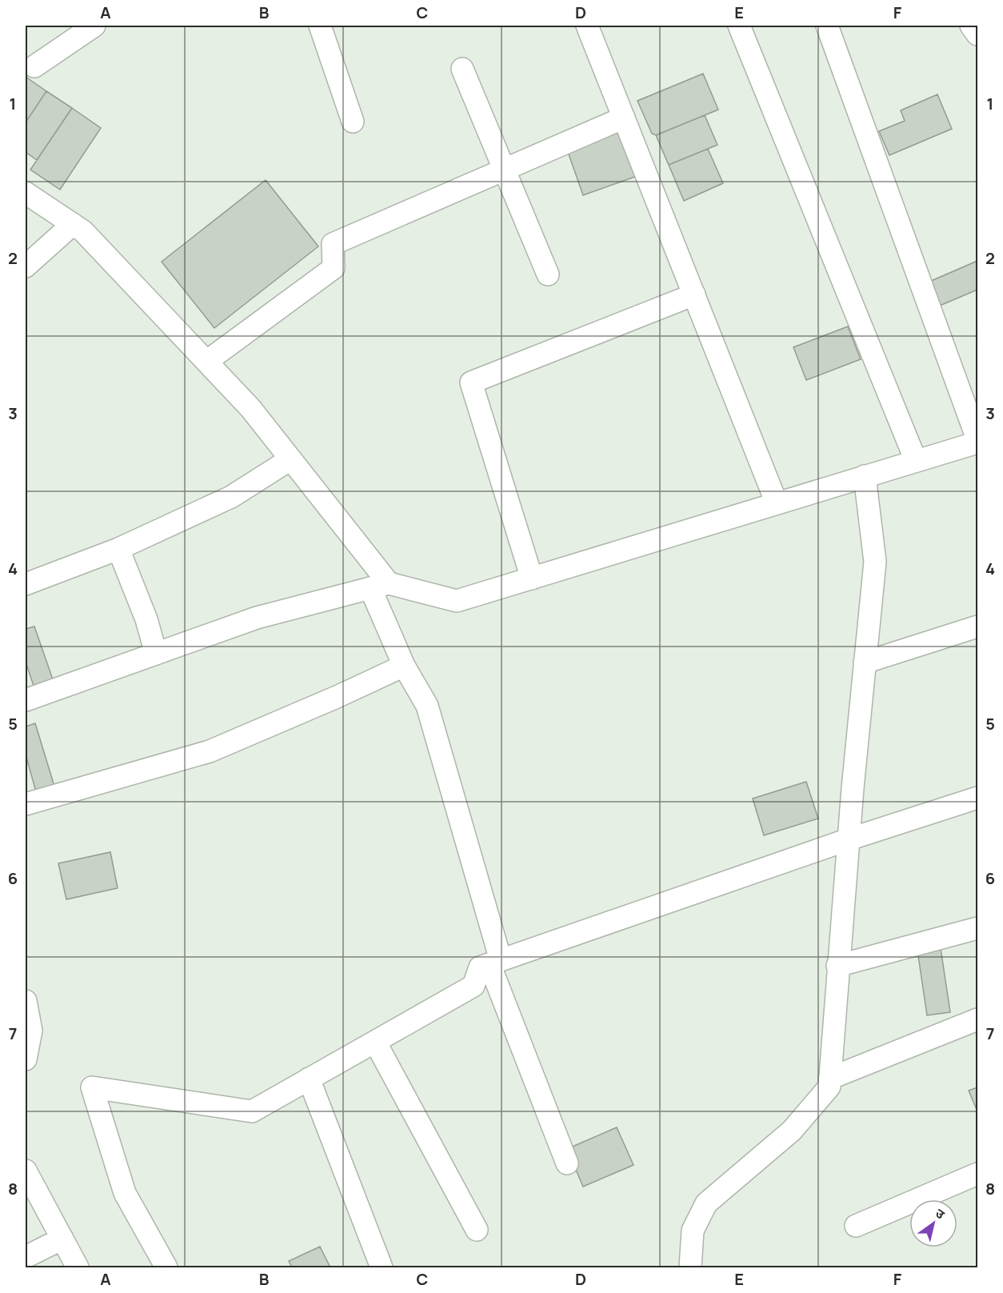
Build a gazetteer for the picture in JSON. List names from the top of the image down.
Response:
{
  "north": "top right",
  "grid": {
    "columns": [
      "A",
      "B",
      "C",
      "D",
      "E",
      "F"
    ],
    "rows": [
      "1",
      "2",
      "3",
      "4",
      "5",
      "6",
      "7",
      "8"
    ]
  }
}
